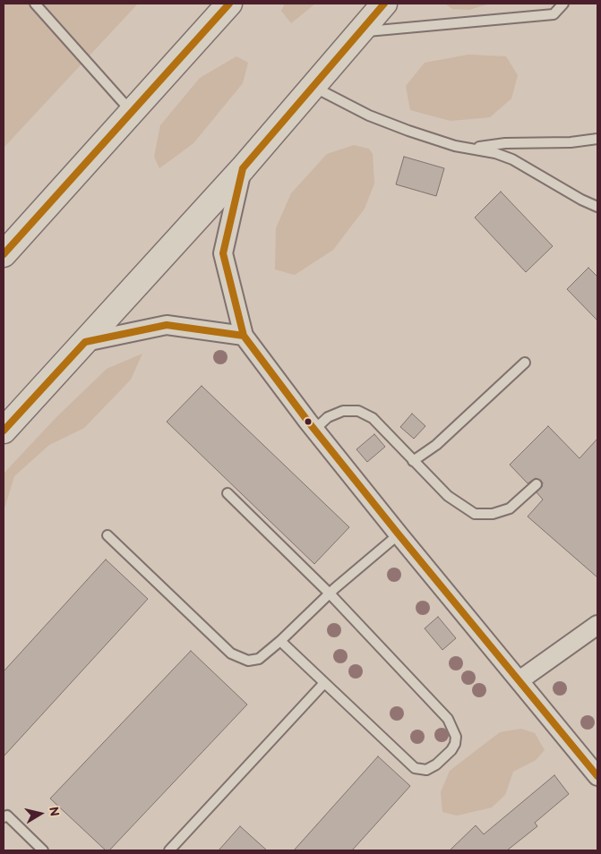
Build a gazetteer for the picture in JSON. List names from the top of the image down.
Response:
{
  "north": "right"
}
